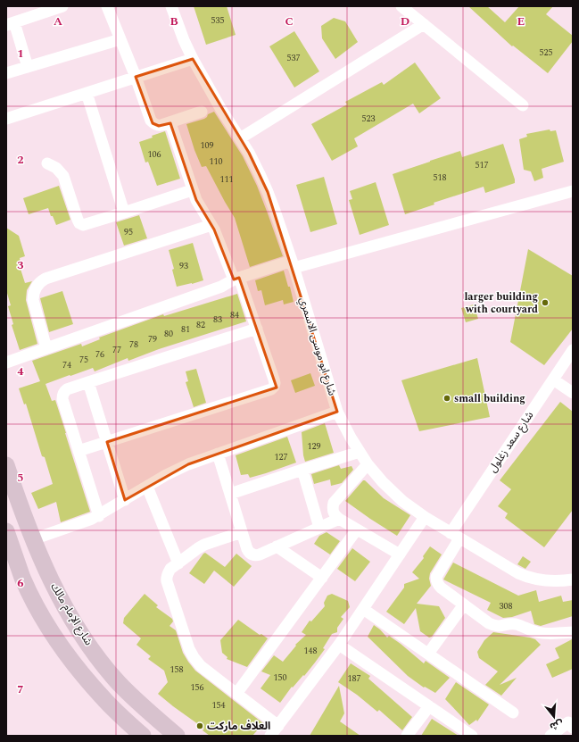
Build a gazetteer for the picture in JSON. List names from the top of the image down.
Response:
{
  "streets": {
    "street": ["شارع ابو موسى الاسمري", "شارع سعد زغلول", "شارع الإمام مالك"]
  },
  "crossings": [
    ["شارع ابو موسى الاسمري", "شارع سعد زغلول"]
  ],
  "places": ["larger building with courtyard", "small building", "العلاف ماركت"],
  "house_numbers": [
    "535",
    "525",
    "537",
    "523",
    "109",
    "106",
    "110",
    "517",
    "518",
    "111",
    "95",
    "93",
    "84",
    "83",
    "82",
    "81",
    "80",
    "79",
    "78",
    "77",
    "76",
    "75",
    "74",
    "129",
    "127",
    "308",
    "148",
    "158",
    "150",
    "187",
    "156",
    "154"
  ],
  "north": "bottom",
  "grid": {
    "columns": [
      "A",
      "B",
      "C",
      "D",
      "E"
    ],
    "rows": [
      "1",
      "2",
      "3",
      "4",
      "5",
      "6",
      "7"
    ]
  }
}
